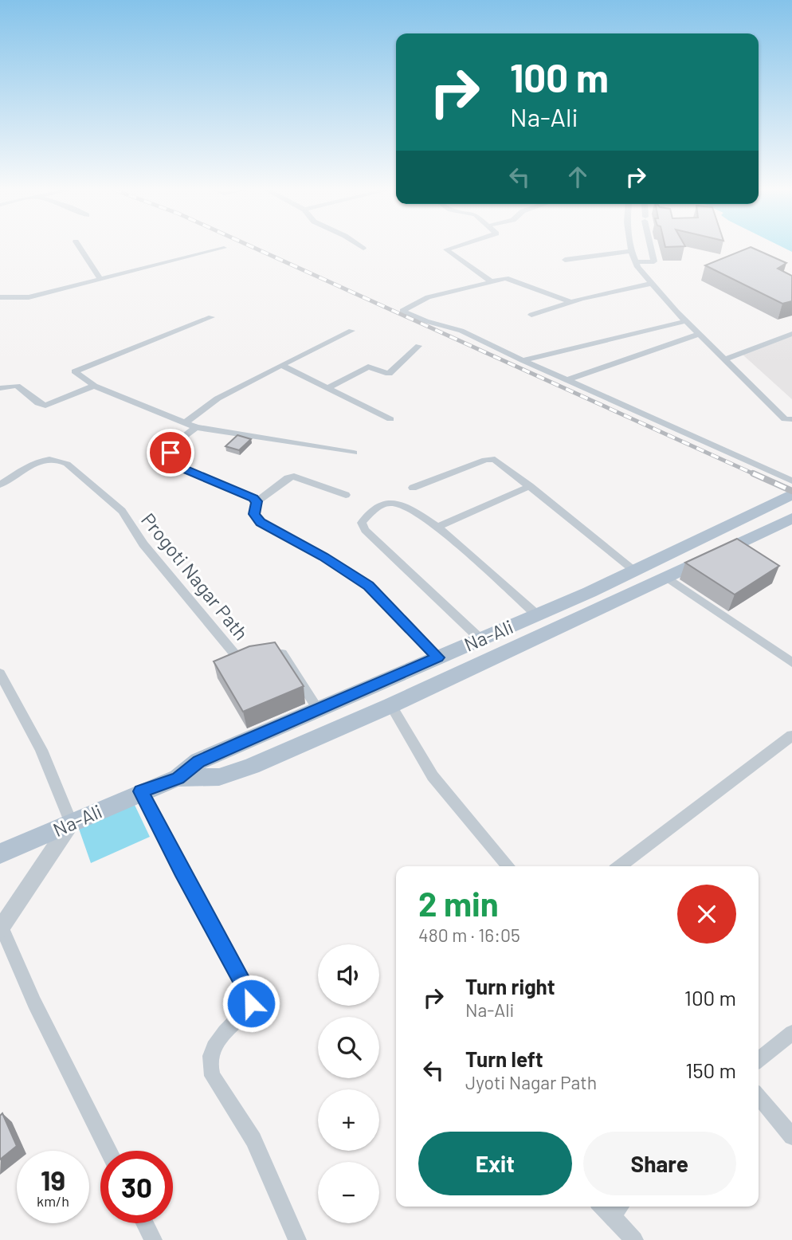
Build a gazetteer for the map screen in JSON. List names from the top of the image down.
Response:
{
  "streets": {
    "main road": ["Na-Ali"],
    "street": ["Progoti Nagar Path"]
  },
  "crossings": [
    ["Progoti Nagar Path", "Na-Ali"]
  ],
  "page": {
    "turn": ["100 m", "Na-Ali"],
    "heading": ["2 min", "480 m · 16:05"],
    "map_buttons": ["+", "−"],
    "list": [
      {
        "name": "Turn right",
        "note": "Na-Ali",
        "value": "100 m"
      },
      {
        "name": "Turn left",
        "note": "Jyoti Nagar Path",
        "value": "150 m"
      }
    ],
    "buttons": ["Exit", "Share"],
    "speed": "19 km/h",
    "limit": "30"
  }
}
